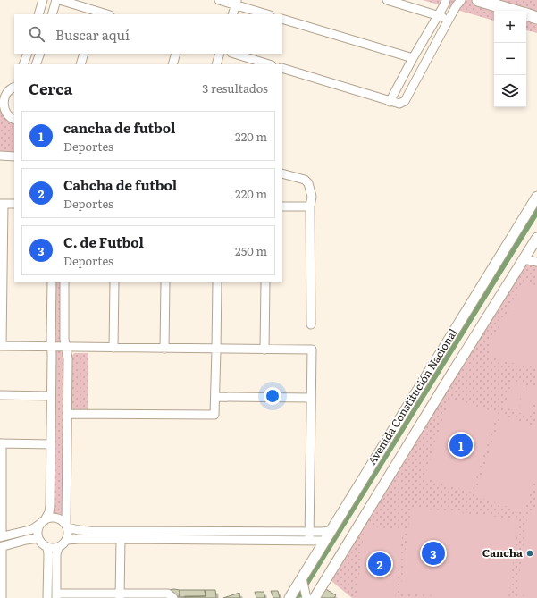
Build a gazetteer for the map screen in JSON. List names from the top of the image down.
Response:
{
  "streets": {
    "main road": ["Avenida Constitución Nacional"]
  },
  "places": ["Cancha"],
  "page": {
    "map_buttons": ["+", "−"],
    "search": "Buscar aquí",
    "heading": ["Cerca", "3 resultados"],
    "list": [
      {
        "mark": "1",
        "name": "cancha de futbol",
        "note": "Deportes",
        "value": "220 m"
      },
      {
        "mark": "2",
        "name": "Cabcha de futbol",
        "note": "Deportes",
        "value": "220 m"
      },
      {
        "mark": "3",
        "name": "C. de Futbol",
        "note": "Deportes",
        "value": "250 m"
      }
    ],
    "pins": ["1", "3", "2"]
  }
}
